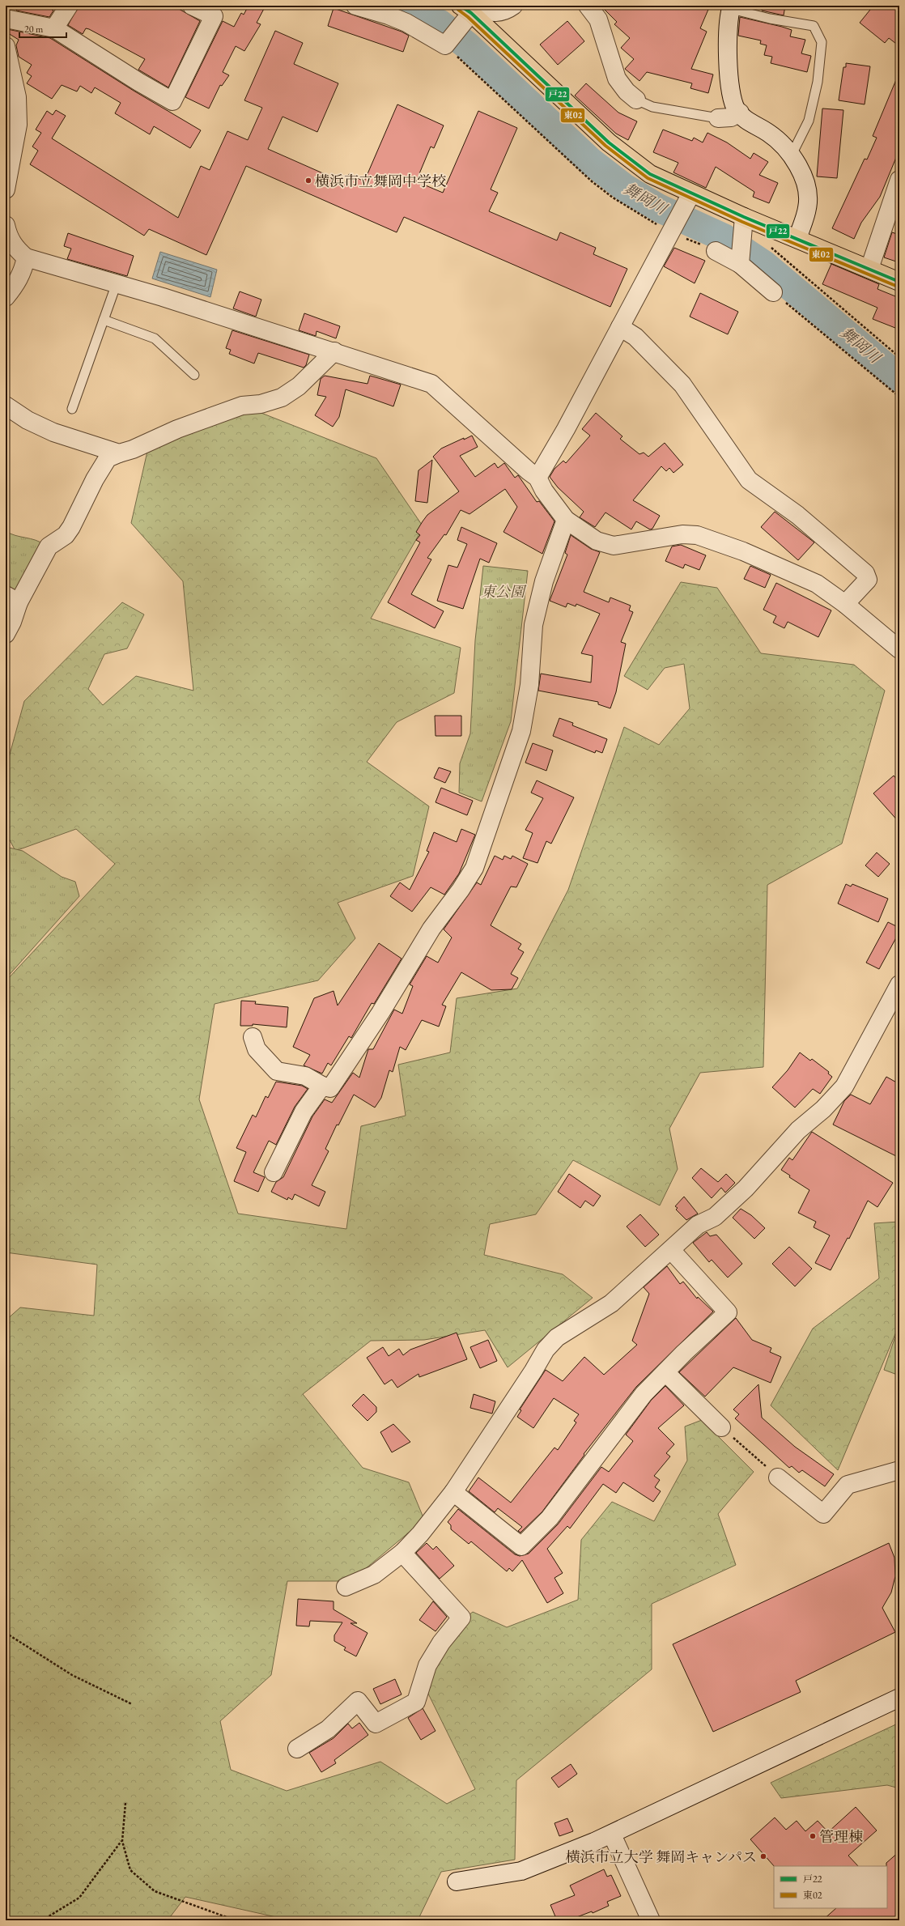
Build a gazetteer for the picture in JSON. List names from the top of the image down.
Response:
{
  "water": ["舞岡川"],
  "parks": ["東公園"],
  "places": ["横浜市立舞岡中学校", "管理棟", "横浜市立大学 舞岡キャンパス"],
  "lines": ["transit line 戸22", "transit line 東02"],
  "legend": ["戸22", "東02"],
  "scale_bar": "20 m"
}
